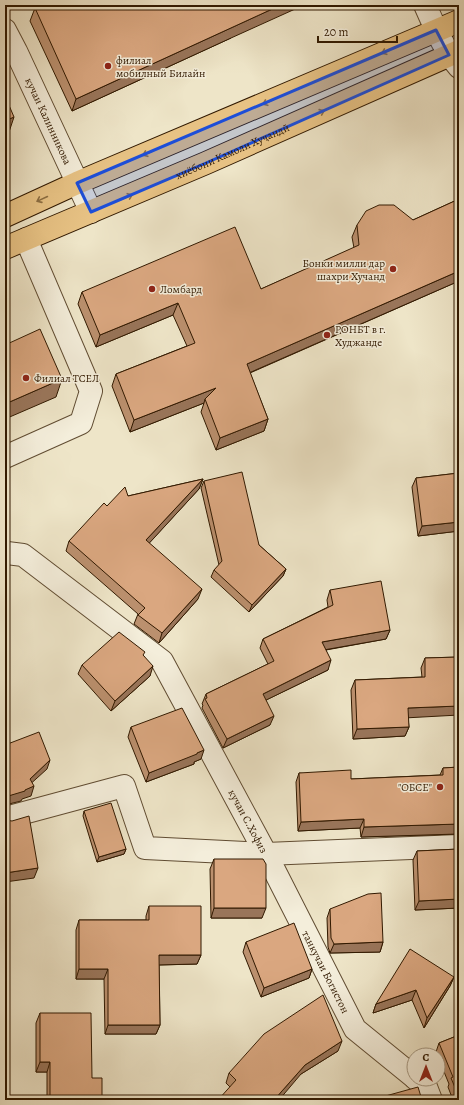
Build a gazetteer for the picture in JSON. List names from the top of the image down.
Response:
{
  "streets": {
    "main road": ["хиёбони Камоли Хуҷандӣ"],
    "street": ["кучаи Калинникова", "кучаи С.Хофиз", "танкучаи Богистон"]
  },
  "crossings": [
    ["кучаи Калинникова", "хиёбони Камоли Хуҷандӣ"],
    ["кучаи С.Хофиз", "танкучаи Богистон"]
  ],
  "places": [
    "филиал мобилный Билайн",
    "Бонки милли дар шахри Хучанд",
    "Ломбард",
    "РОНБТ в г. Худжанде",
    "Филиал ТСЕЛ",
    "\"ОБСЕ\""
  ],
  "scale_bar": "20 m",
  "north": "top"
}
